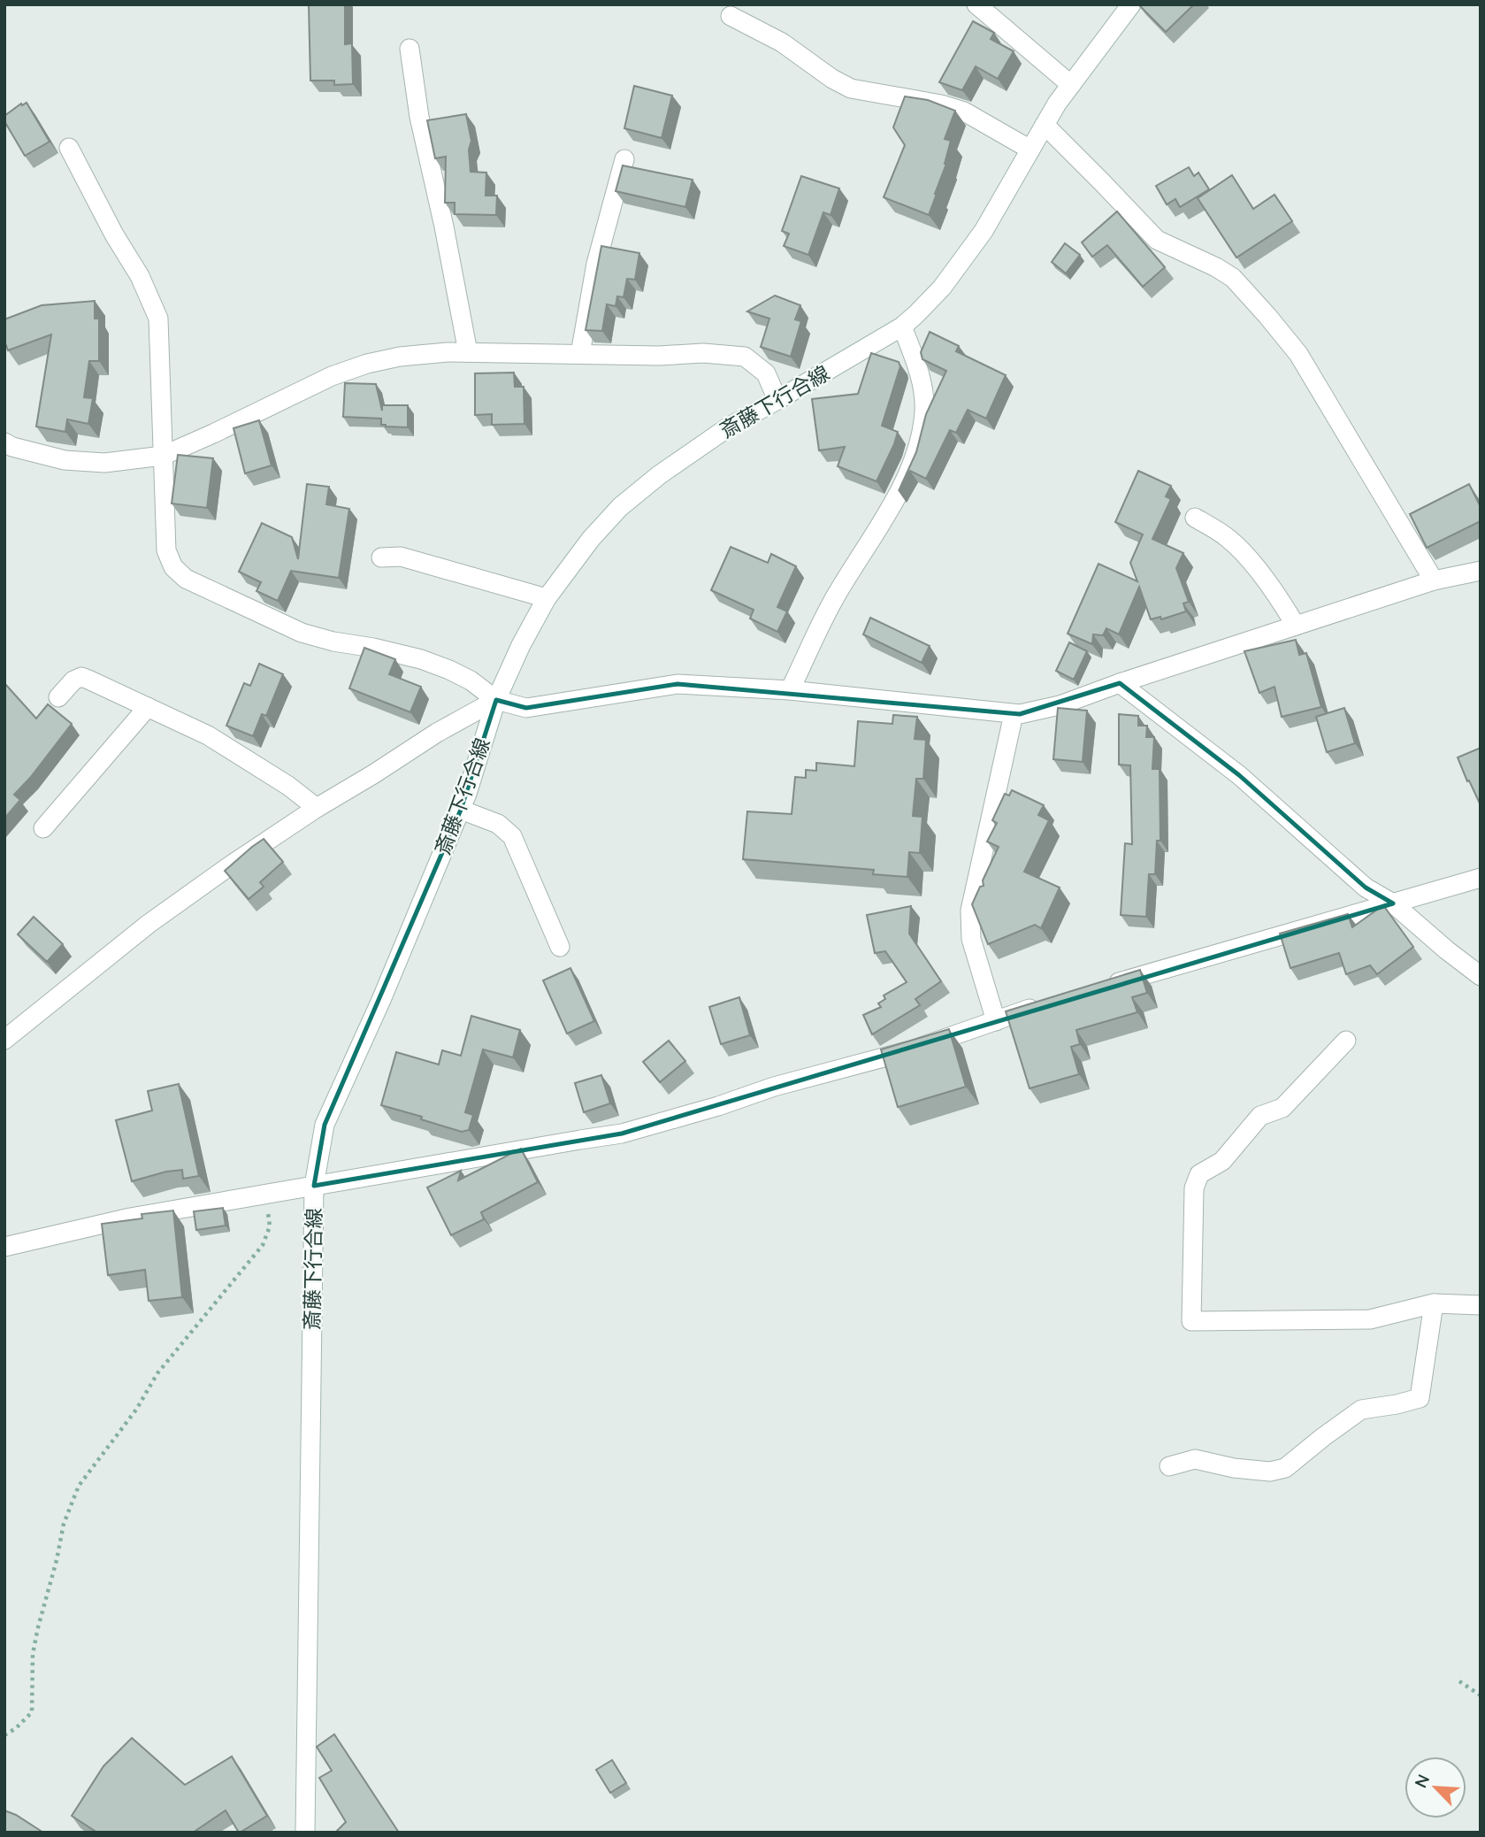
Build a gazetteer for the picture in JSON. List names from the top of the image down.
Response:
{
  "streets": {
    "street": ["斎藤下行合線"]
  },
  "north": "top left"
}
